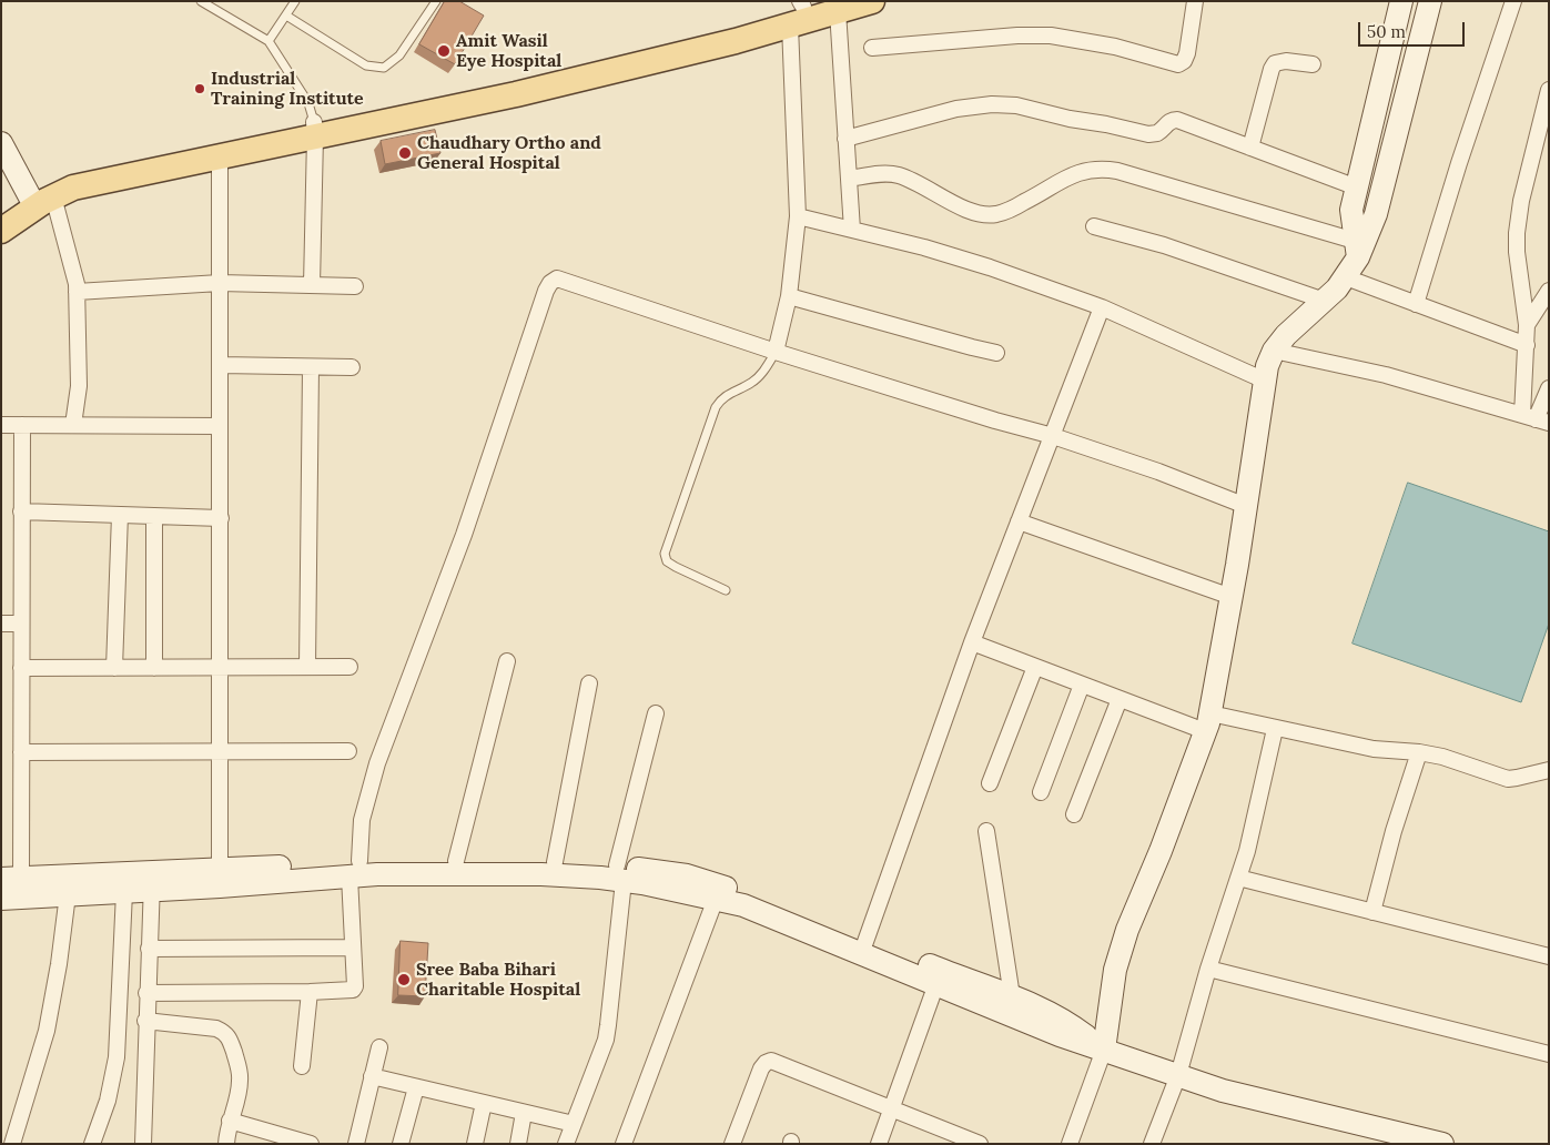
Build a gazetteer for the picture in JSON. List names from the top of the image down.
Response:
{
  "places": [
    "Amit Wasil Eye Hospital",
    "Industrial Training Institute",
    "Chaudhary Ortho and General Hospital",
    "Sree Baba Bihari Charitable Hospital"
  ],
  "scale_bar": "50 m"
}
